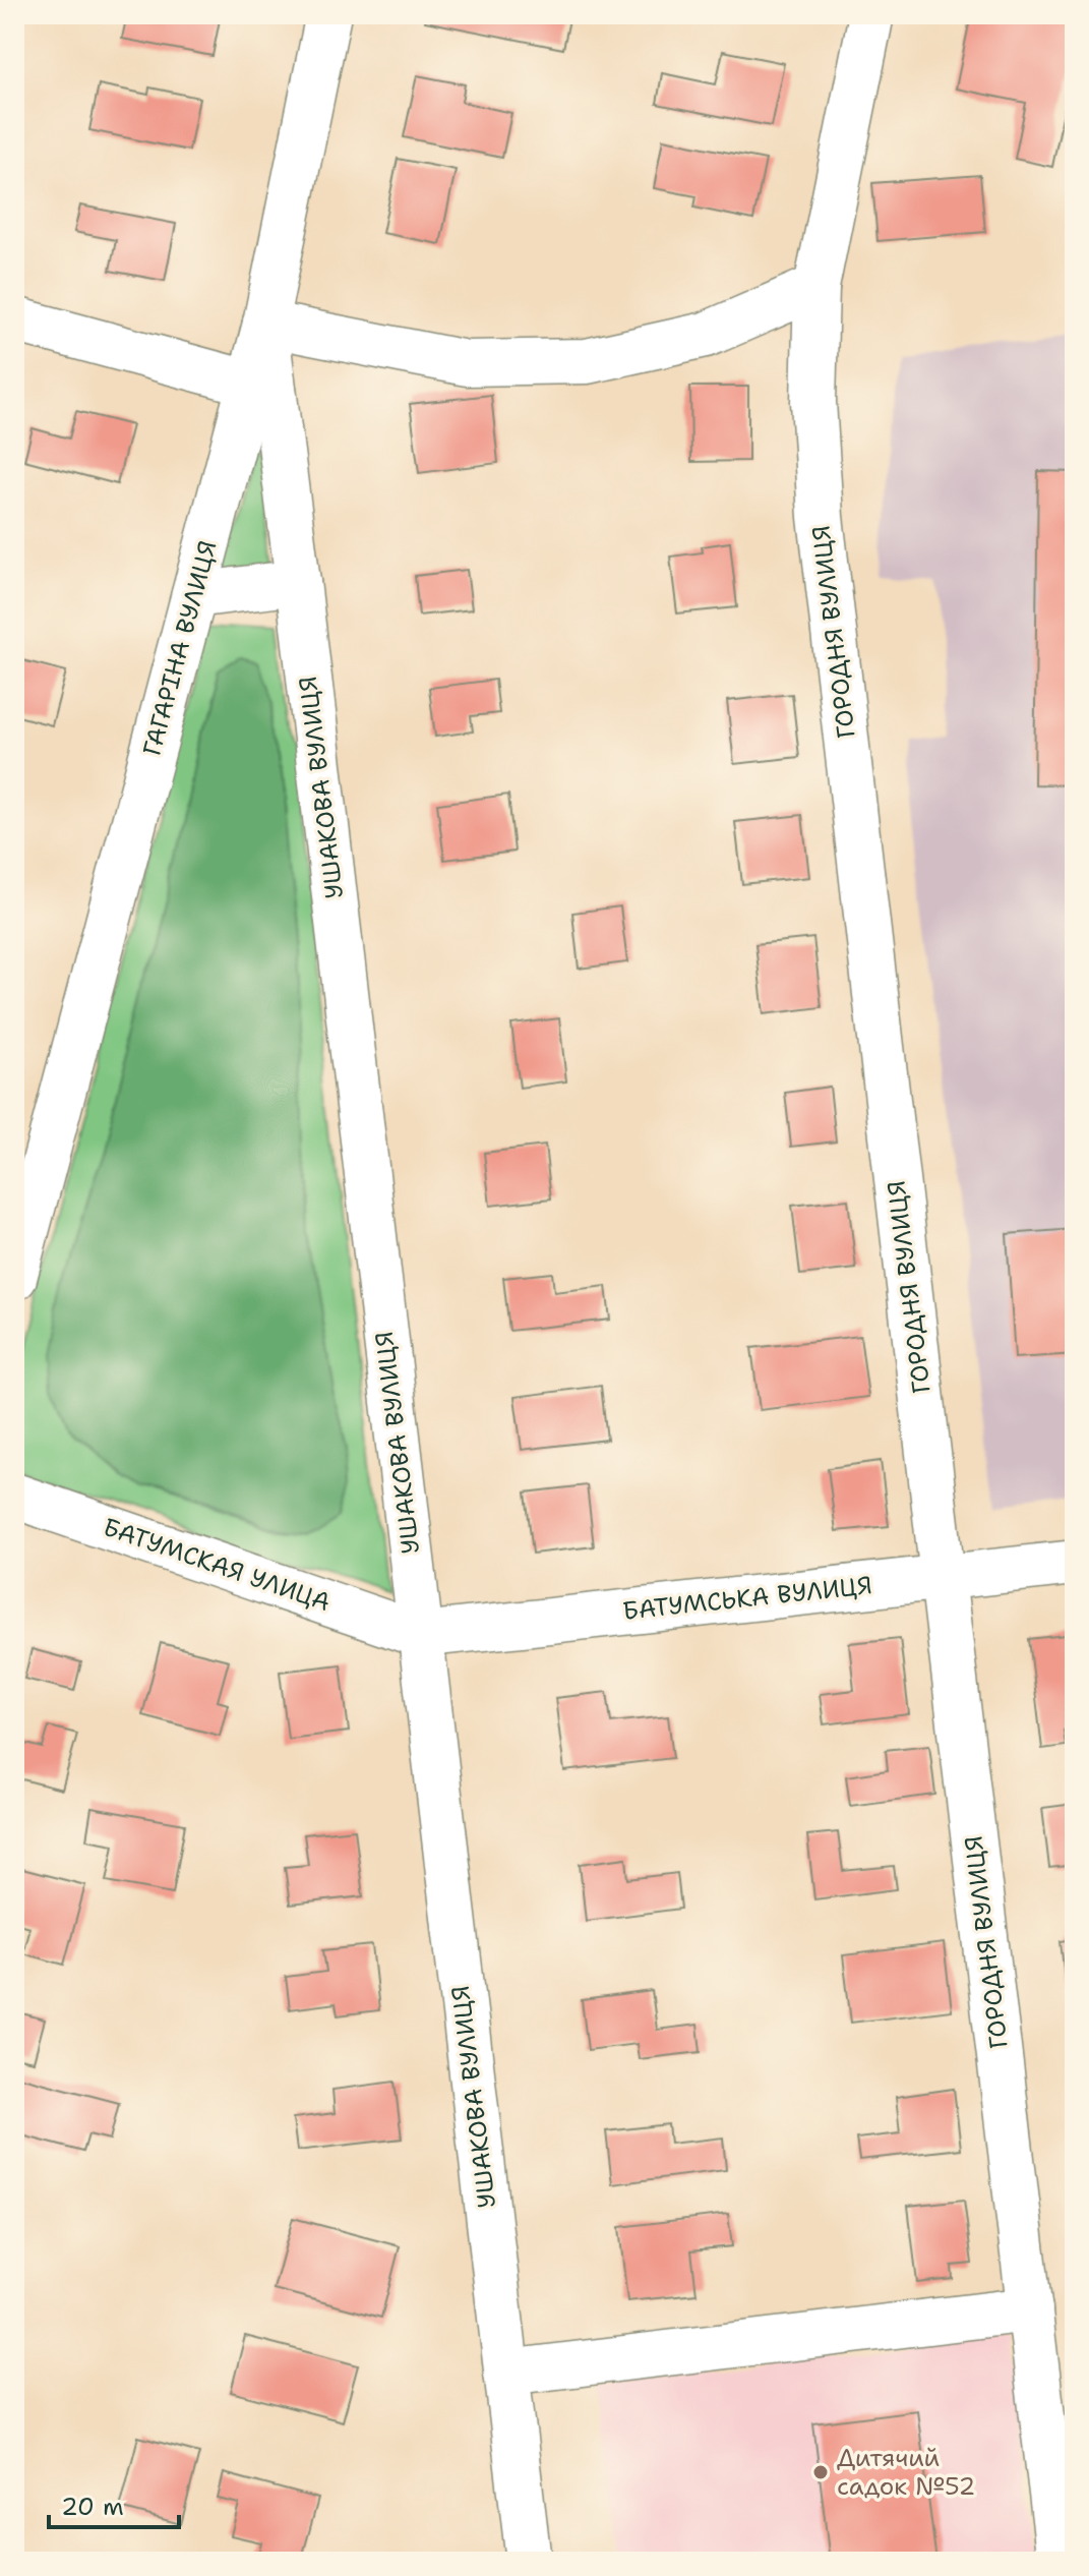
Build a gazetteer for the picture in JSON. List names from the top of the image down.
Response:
{
  "streets": {
    "street": [
      "ГОРОДНЯ ВУЛИЦЯ",
      "ГАГАРІНА ВУЛИЦЯ",
      "УШАКОВА ВУЛИЦЯ",
      "БАТУМСКАЯ УЛИЦА",
      "БАТУМСЬКА ВУЛИЦЯ"
    ]
  },
  "crossings": [
    ["ГОРОДНЯ ВУЛИЦЯ", "БАТУМСЬКА ВУЛИЦЯ"],
    ["ГАГАРІНА ВУЛИЦЯ", "УШАКОВА ВУЛИЦЯ"],
    ["УШАКОВА ВУЛИЦЯ", "БАТУМСКАЯ УЛИЦА"],
    ["УШАКОВА ВУЛИЦЯ", "БАТУМСЬКА ВУЛИЦЯ"],
    ["БАТУМСКАЯ УЛИЦА", "БАТУМСЬКА ВУЛИЦЯ"]
  ],
  "places": ["Дитячий садок №52"],
  "scale_bar": "20 m"
}
